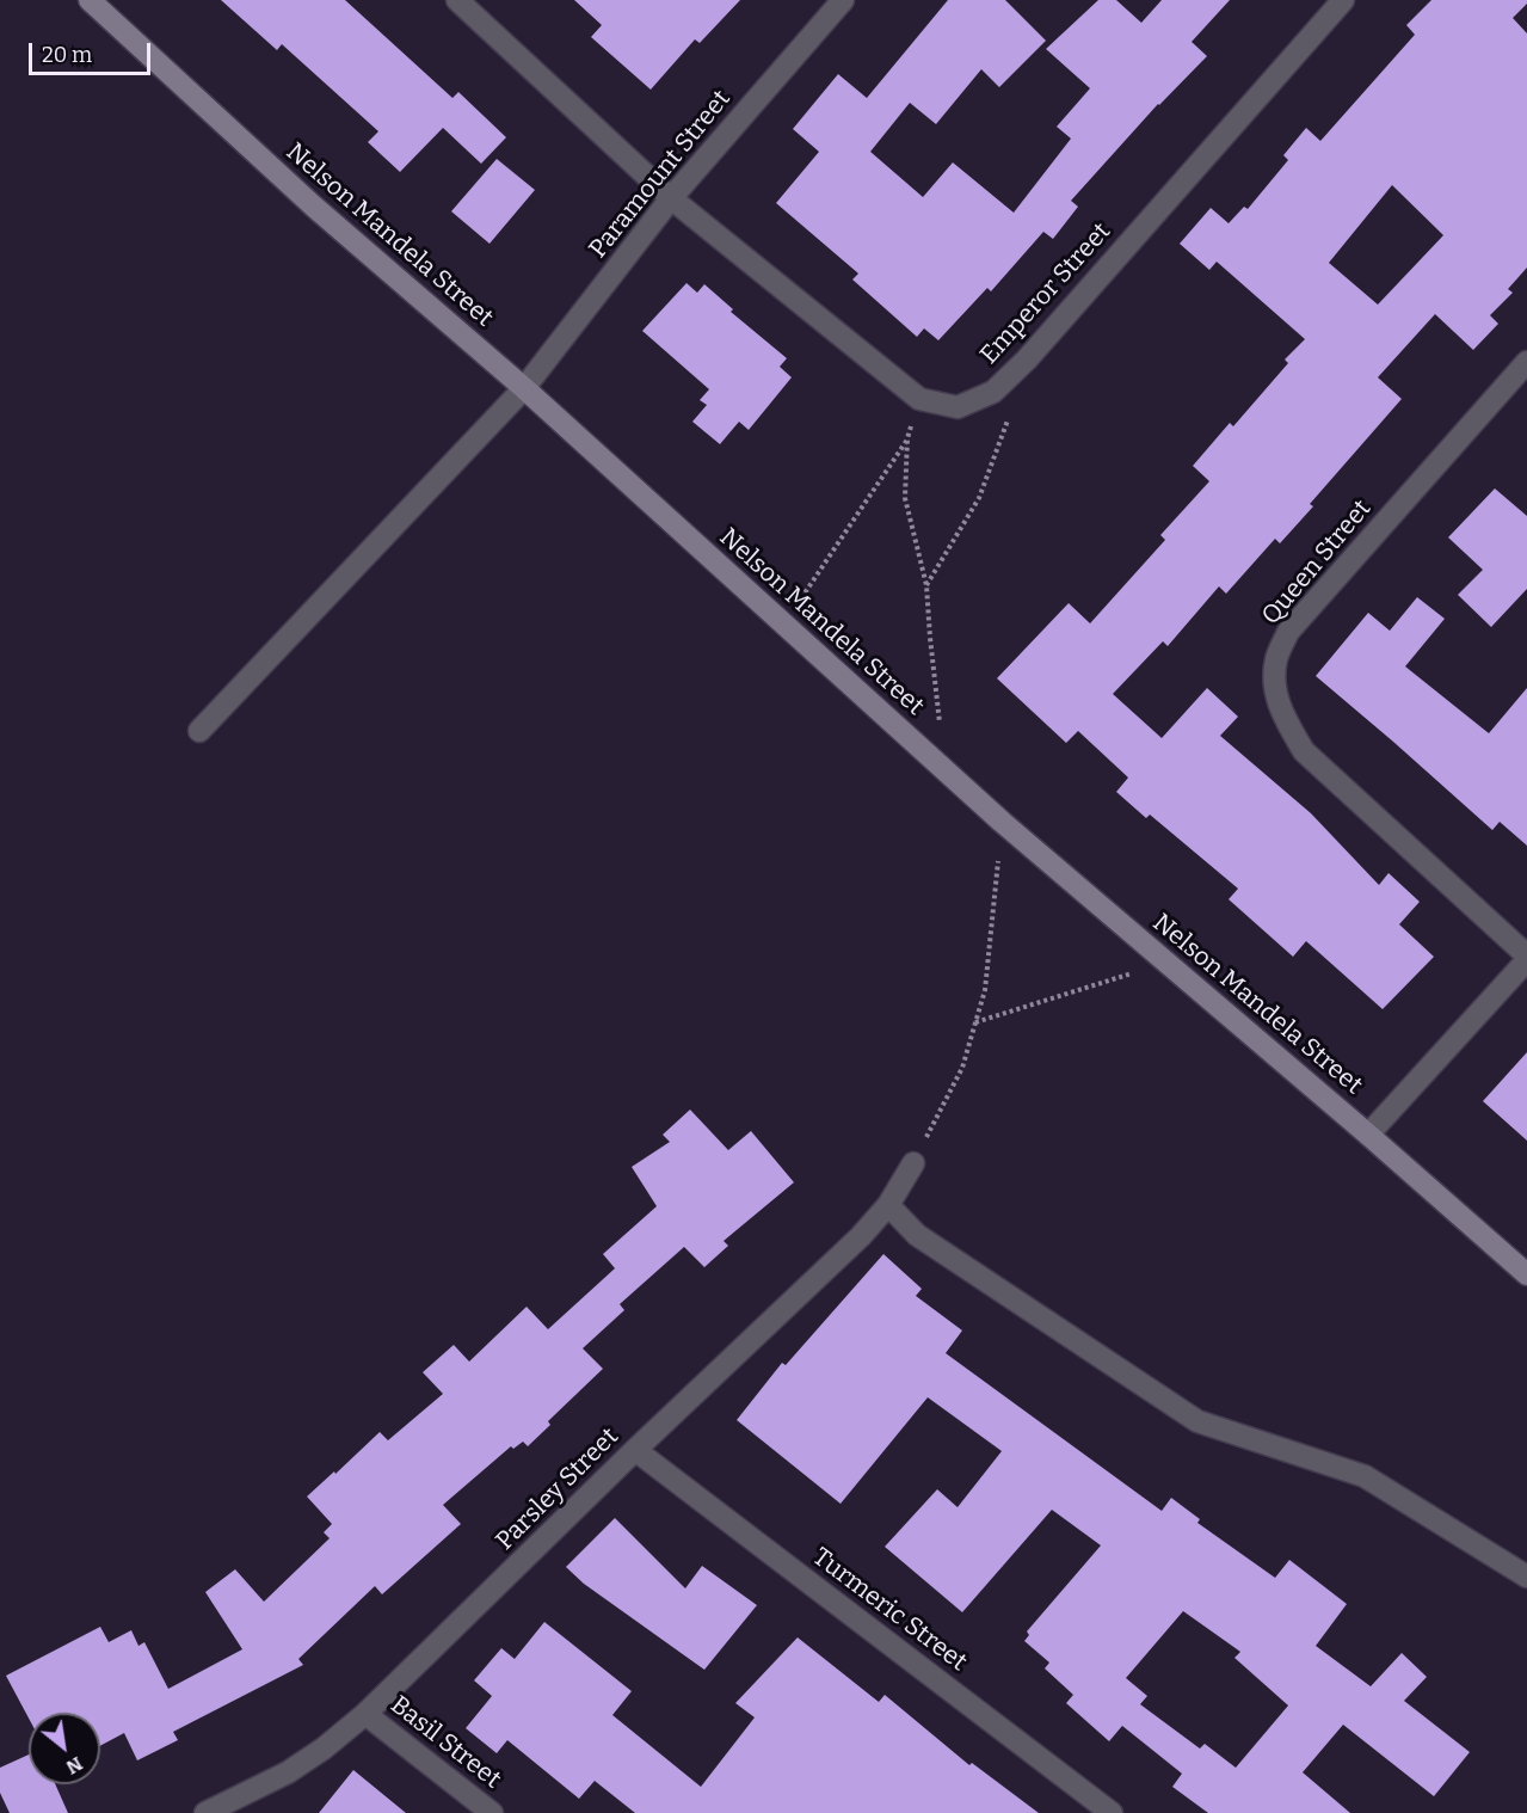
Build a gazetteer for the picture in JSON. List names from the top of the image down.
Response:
{
  "streets": {
    "street": [
      "Paramount Street",
      "Nelson Mandela Street",
      "Emperor Street",
      "Queen Street",
      "Parsley Street",
      "Turmeric Street",
      "Basil Street"
    ]
  },
  "crossings": [
    ["Paramount Street", "Nelson Mandela Street"],
    ["Paramount Street", "Emperor Street"],
    ["Parsley Street", "Turmeric Street"],
    ["Parsley Street", "Basil Street"]
  ],
  "scale_bar": "20 m",
  "north": "bottom right"
}
